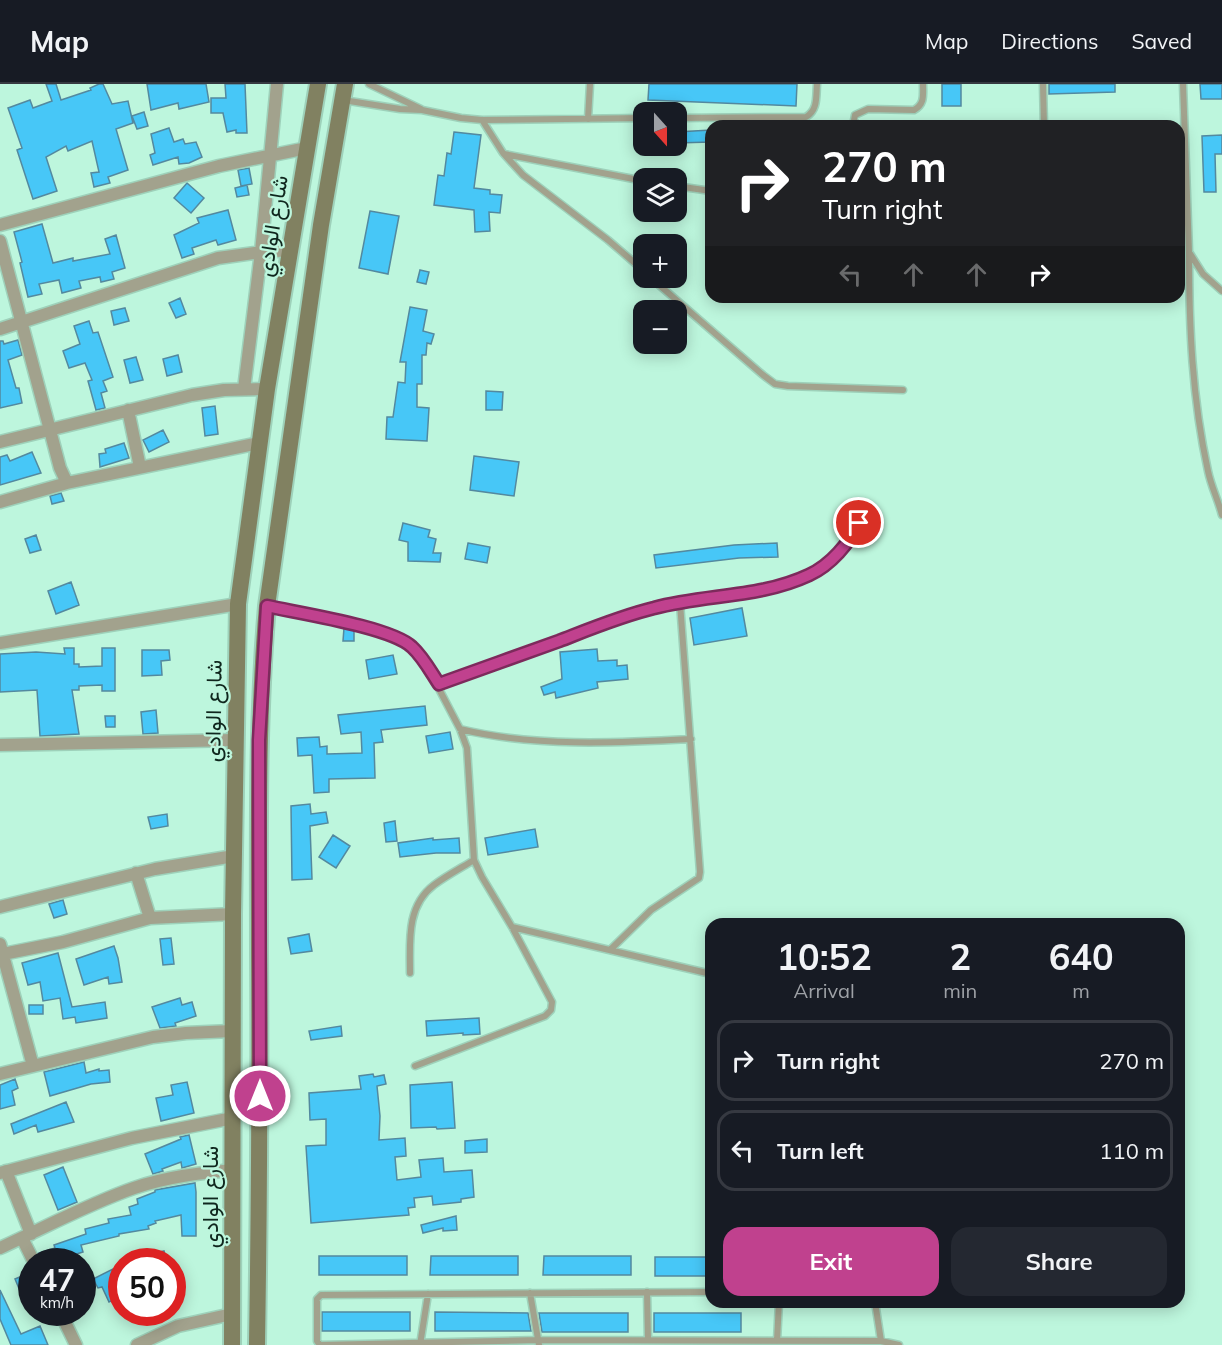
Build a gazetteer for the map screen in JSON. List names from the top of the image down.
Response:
{
  "streets": {
    "main road": ["شارع الوادي"]
  },
  "north": "bottom",
  "page": {
    "header": "Map",
    "nav": ["Map", "Directions", "Saved"],
    "map_buttons": ["+", "−"],
    "turn": ["270 m", "Turn right"],
    "eta": [
      "10:52",
      "Arrival",
      "2",
      "min",
      "640",
      "m"
    ],
    "list": [
      {
        "name": "Turn right",
        "value": "270 m"
      },
      {
        "name": "Turn left",
        "value": "110 m"
      }
    ],
    "buttons": ["Exit", "Share"],
    "speed": "47 km/h",
    "limit": "50"
  }
}
